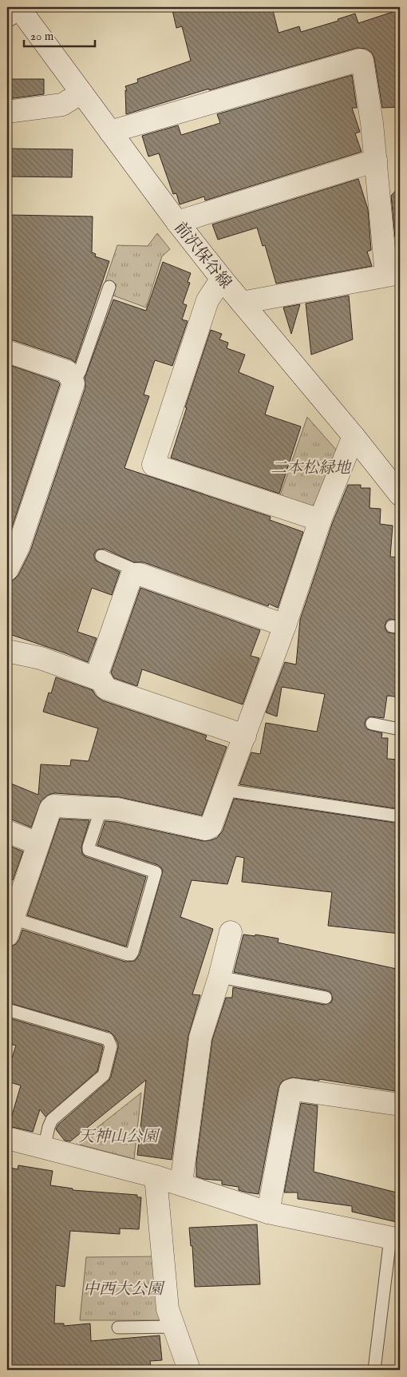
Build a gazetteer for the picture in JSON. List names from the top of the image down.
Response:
{
  "streets": {
    "street": ["前沢保谷線"]
  },
  "parks": ["二本松緑地", "天神山公園", "中西大公園"],
  "scale_bar": "20 m"
}
